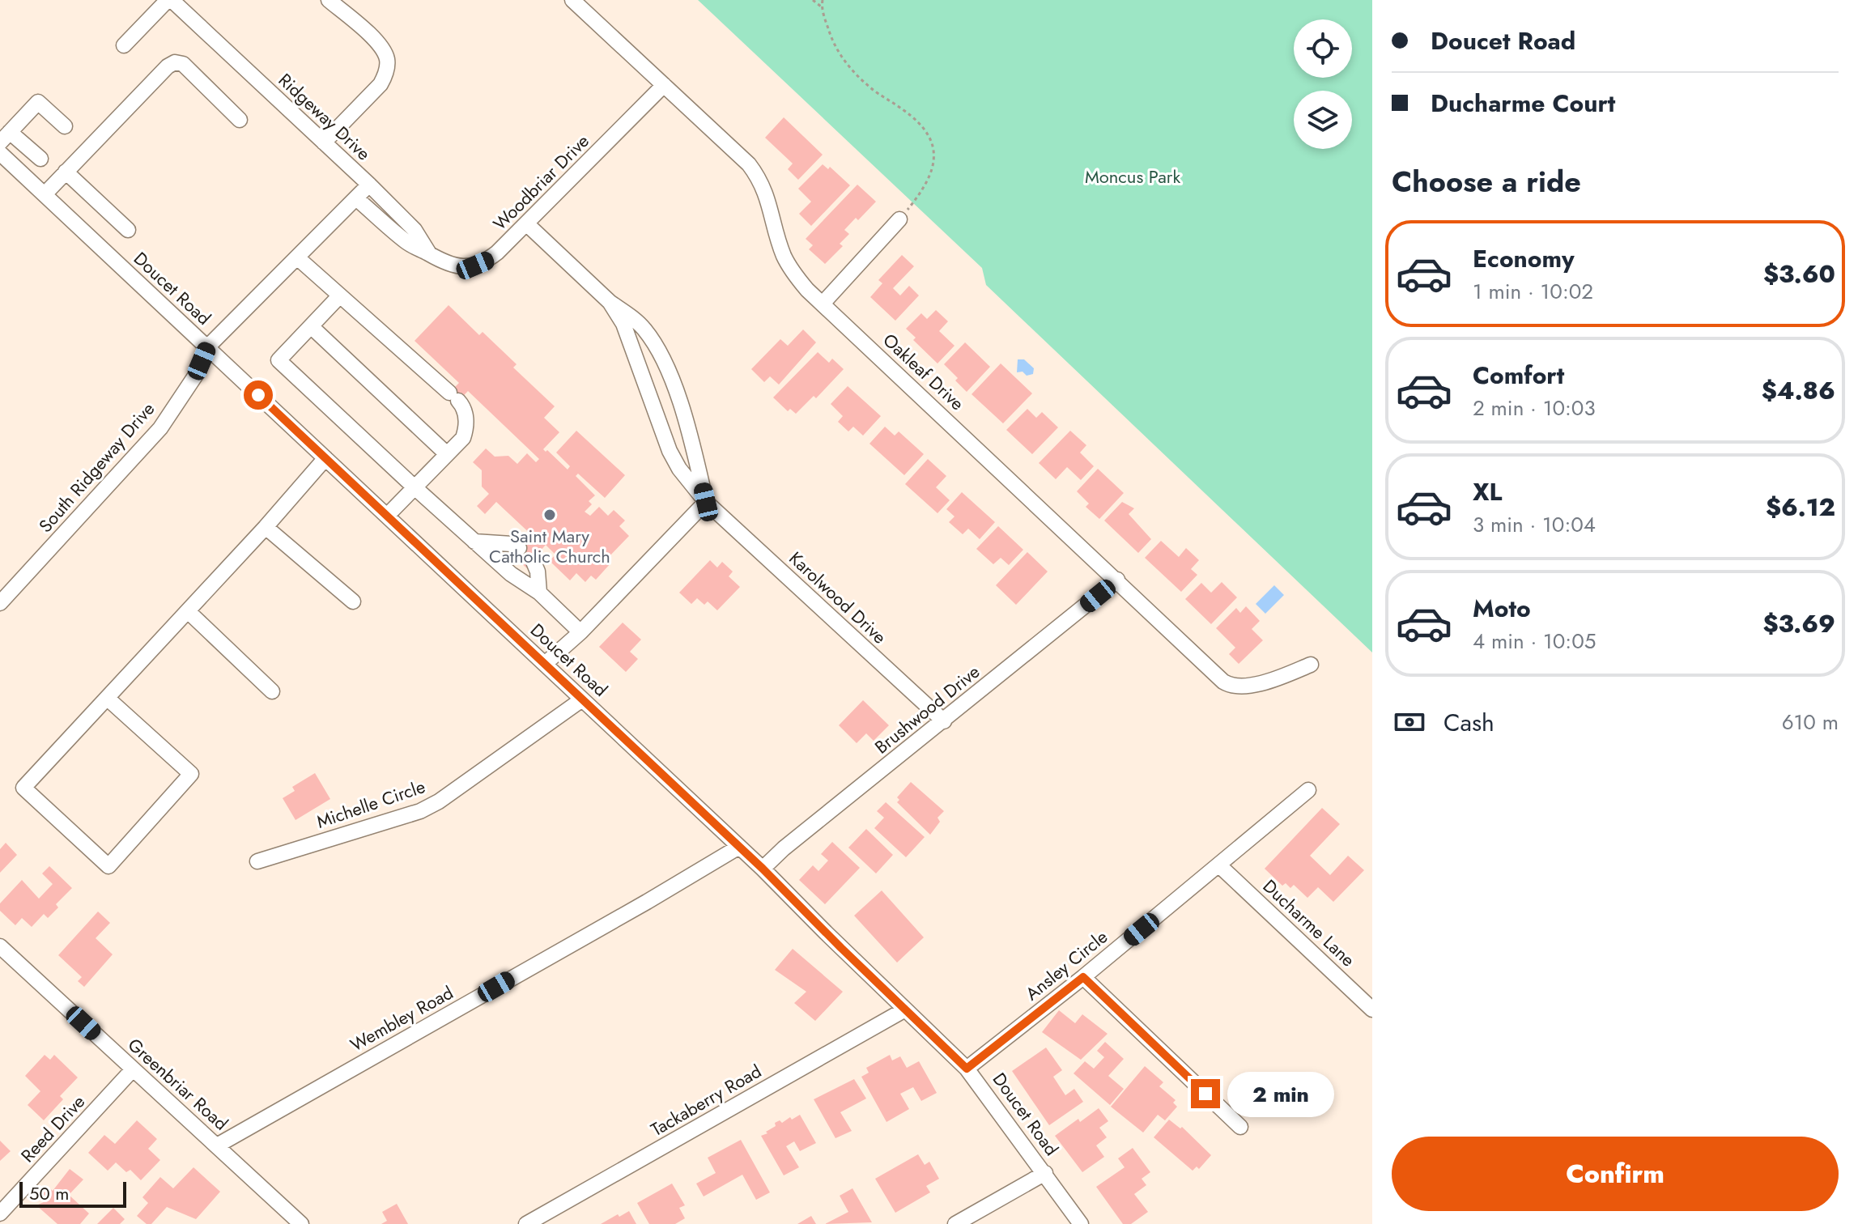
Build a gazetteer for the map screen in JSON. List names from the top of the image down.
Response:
{
  "streets": {
    "street": [
      "Ridgeway Drive",
      "Woodbriar Drive",
      "Doucet Road",
      "Oakleaf Drive",
      "South Ridgeway Drive",
      "Karolwood Drive",
      "Brushwood Drive",
      "Michelle Circle",
      "Ducharme Lane",
      "Ansley Circle",
      "Wembley Road",
      "Greenbriar Road",
      "Tackaberry Road",
      "Reed Drive"
    ]
  },
  "crossings": [
    ["Ridgeway Drive", "Woodbriar Drive"],
    ["Ridgeway Drive", "Doucet Road"],
    ["Ridgeway Drive", "South Ridgeway Drive"],
    ["Woodbriar Drive", "Oakleaf Drive"],
    ["Woodbriar Drive", "Karolwood Drive"],
    ["Doucet Road", "South Ridgeway Drive"],
    ["Doucet Road", "Brushwood Drive"],
    ["Doucet Road", "Michelle Circle"],
    ["Doucet Road", "Ansley Circle"],
    ["Doucet Road", "Wembley Road"],
    ["Doucet Road", "Tackaberry Road"],
    ["Oakleaf Drive", "Brushwood Drive"],
    ["Karolwood Drive", "Brushwood Drive"],
    ["Ducharme Lane", "Ansley Circle"],
    ["Wembley Road", "Greenbriar Road"],
    ["Greenbriar Road", "Reed Drive"]
  ],
  "parks": ["Moncus Park"],
  "places": ["Saint Mary Catholic Church"],
  "scale_bar": "50 m",
  "page": {
    "banner": ["Doucet Road", "Ducharme Court"],
    "heading": "Choose a ride",
    "list": [
      {
        "name": "Economy",
        "note": "1 min · 10:02",
        "value": "$3.60"
      },
      {
        "name": "Comfort",
        "note": "2 min · 10:03",
        "value": "$4.86"
      },
      {
        "name": "XL",
        "note": "3 min · 10:04",
        "value": "$6.12"
      },
      {
        "name": "Moto",
        "note": "4 min · 10:05",
        "value": "$3.69"
      }
    ],
    "pay": ["Cash", "610 m"],
    "bubble": "2 min",
    "buttons": "Confirm",
    "scale": "50 m"
  }
}
